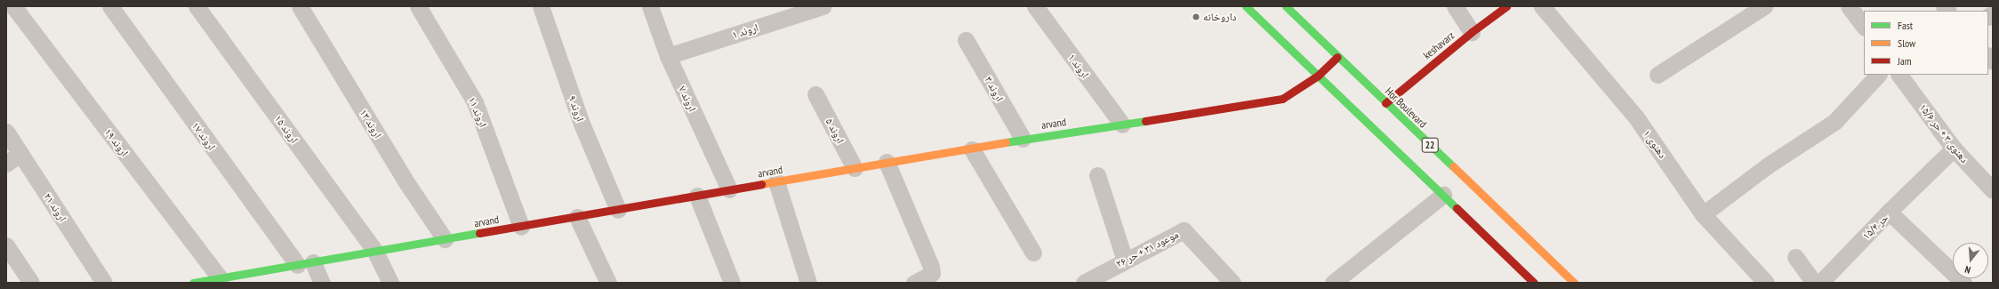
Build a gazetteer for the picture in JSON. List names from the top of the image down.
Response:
{
  "streets": {
    "street": [
      "اروند ۱",
      "keshavarz",
      "اروند ۳",
      "اروند ۷",
      "Hor Boulevard",
      "اروند ۹",
      "اروند ۱۱",
      "اروند ۱۳",
      "arvand",
      "اروند ۱۵",
      "اروند ۵",
      "دهنوی ۳ + حر ۱۵/۶",
      "اروند ۱۷",
      "اروند ۱۹",
      "دهنوی ۱",
      "22",
      "اروند ۲۱",
      "حر ۱۵/۴",
      "موعود ۳۱ + حر ۲۶"
    ]
  },
  "crossings": [
    ["اروند ۱", "اروند ۷"],
    ["اروند ۱", "arvand"],
    ["keshavarz", "Hor Boulevard"],
    ["اروند ۳", "arvand"],
    ["اروند ۷", "arvand"],
    ["Hor Boulevard", "arvand"],
    ["اروند ۹", "arvand"],
    ["اروند ۱۱", "arvand"],
    ["اروند ۱۳", "arvand"],
    ["arvand", "اروند ۱۵"],
    ["arvand", "اروند ۵"],
    ["arvand", "اروند ۱۷"],
    ["arvand", "اروند ۱۹"],
    ["arvand", "22"]
  ],
  "places": ["داروخانه"],
  "legend": ["Fast", "Slow", "Jam"],
  "north": "bottom"
}
